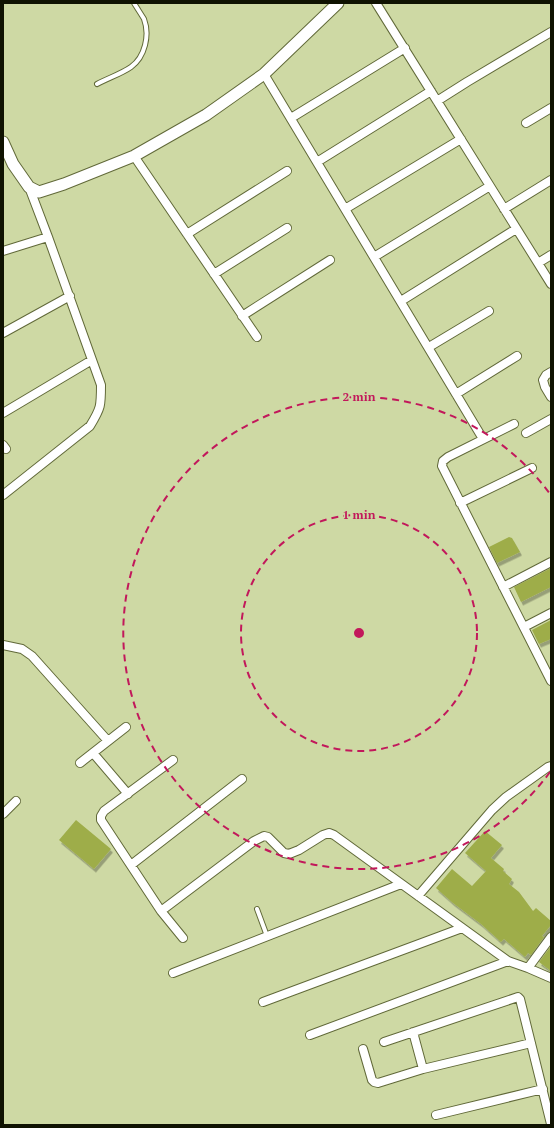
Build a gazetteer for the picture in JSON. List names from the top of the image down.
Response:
{
  "rings": ["2 min", "1 min"]
}
